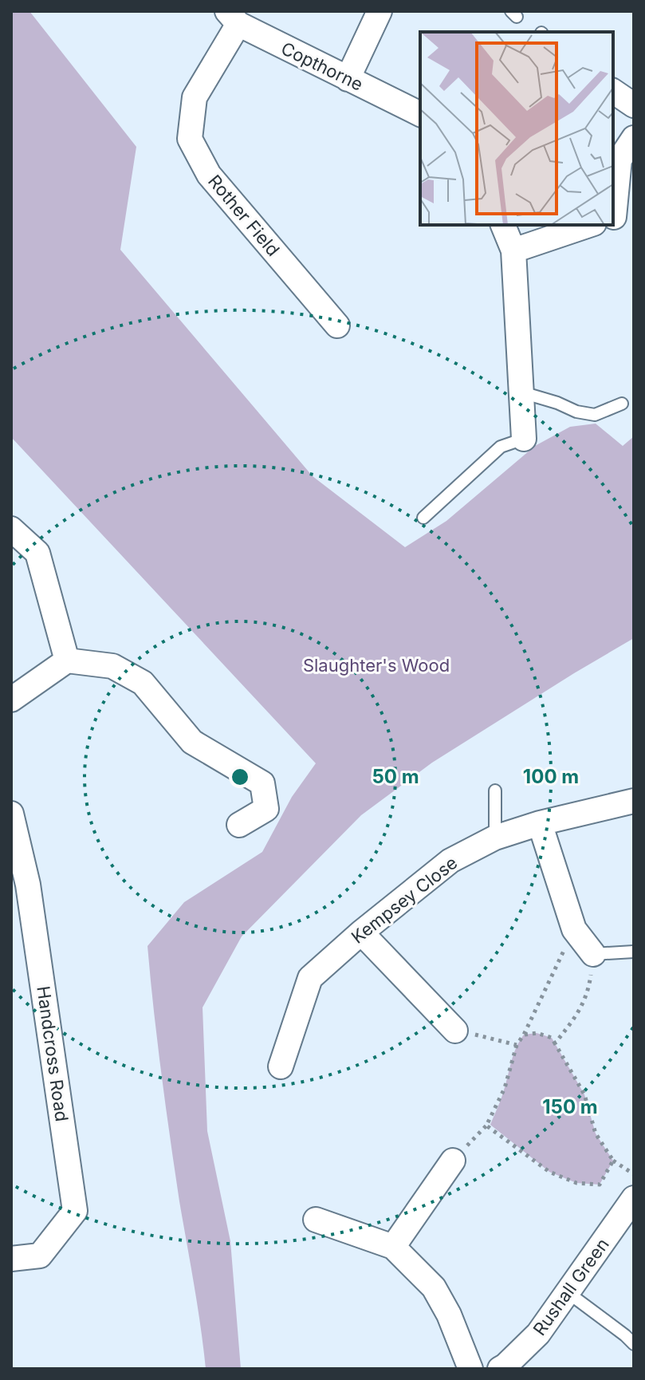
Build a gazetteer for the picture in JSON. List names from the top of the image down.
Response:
{
  "streets": {
    "street": [
      "Copthorne",
      "Rother Field",
      "Kempsey Close",
      "Handcross Road",
      "Rushall Green"
    ]
  },
  "crossings": [
    ["Copthorne", "Rother Field"]
  ],
  "parks": ["Slaughter's Wood"],
  "rings": ["50 m", "100 m", "150 m"]
}
